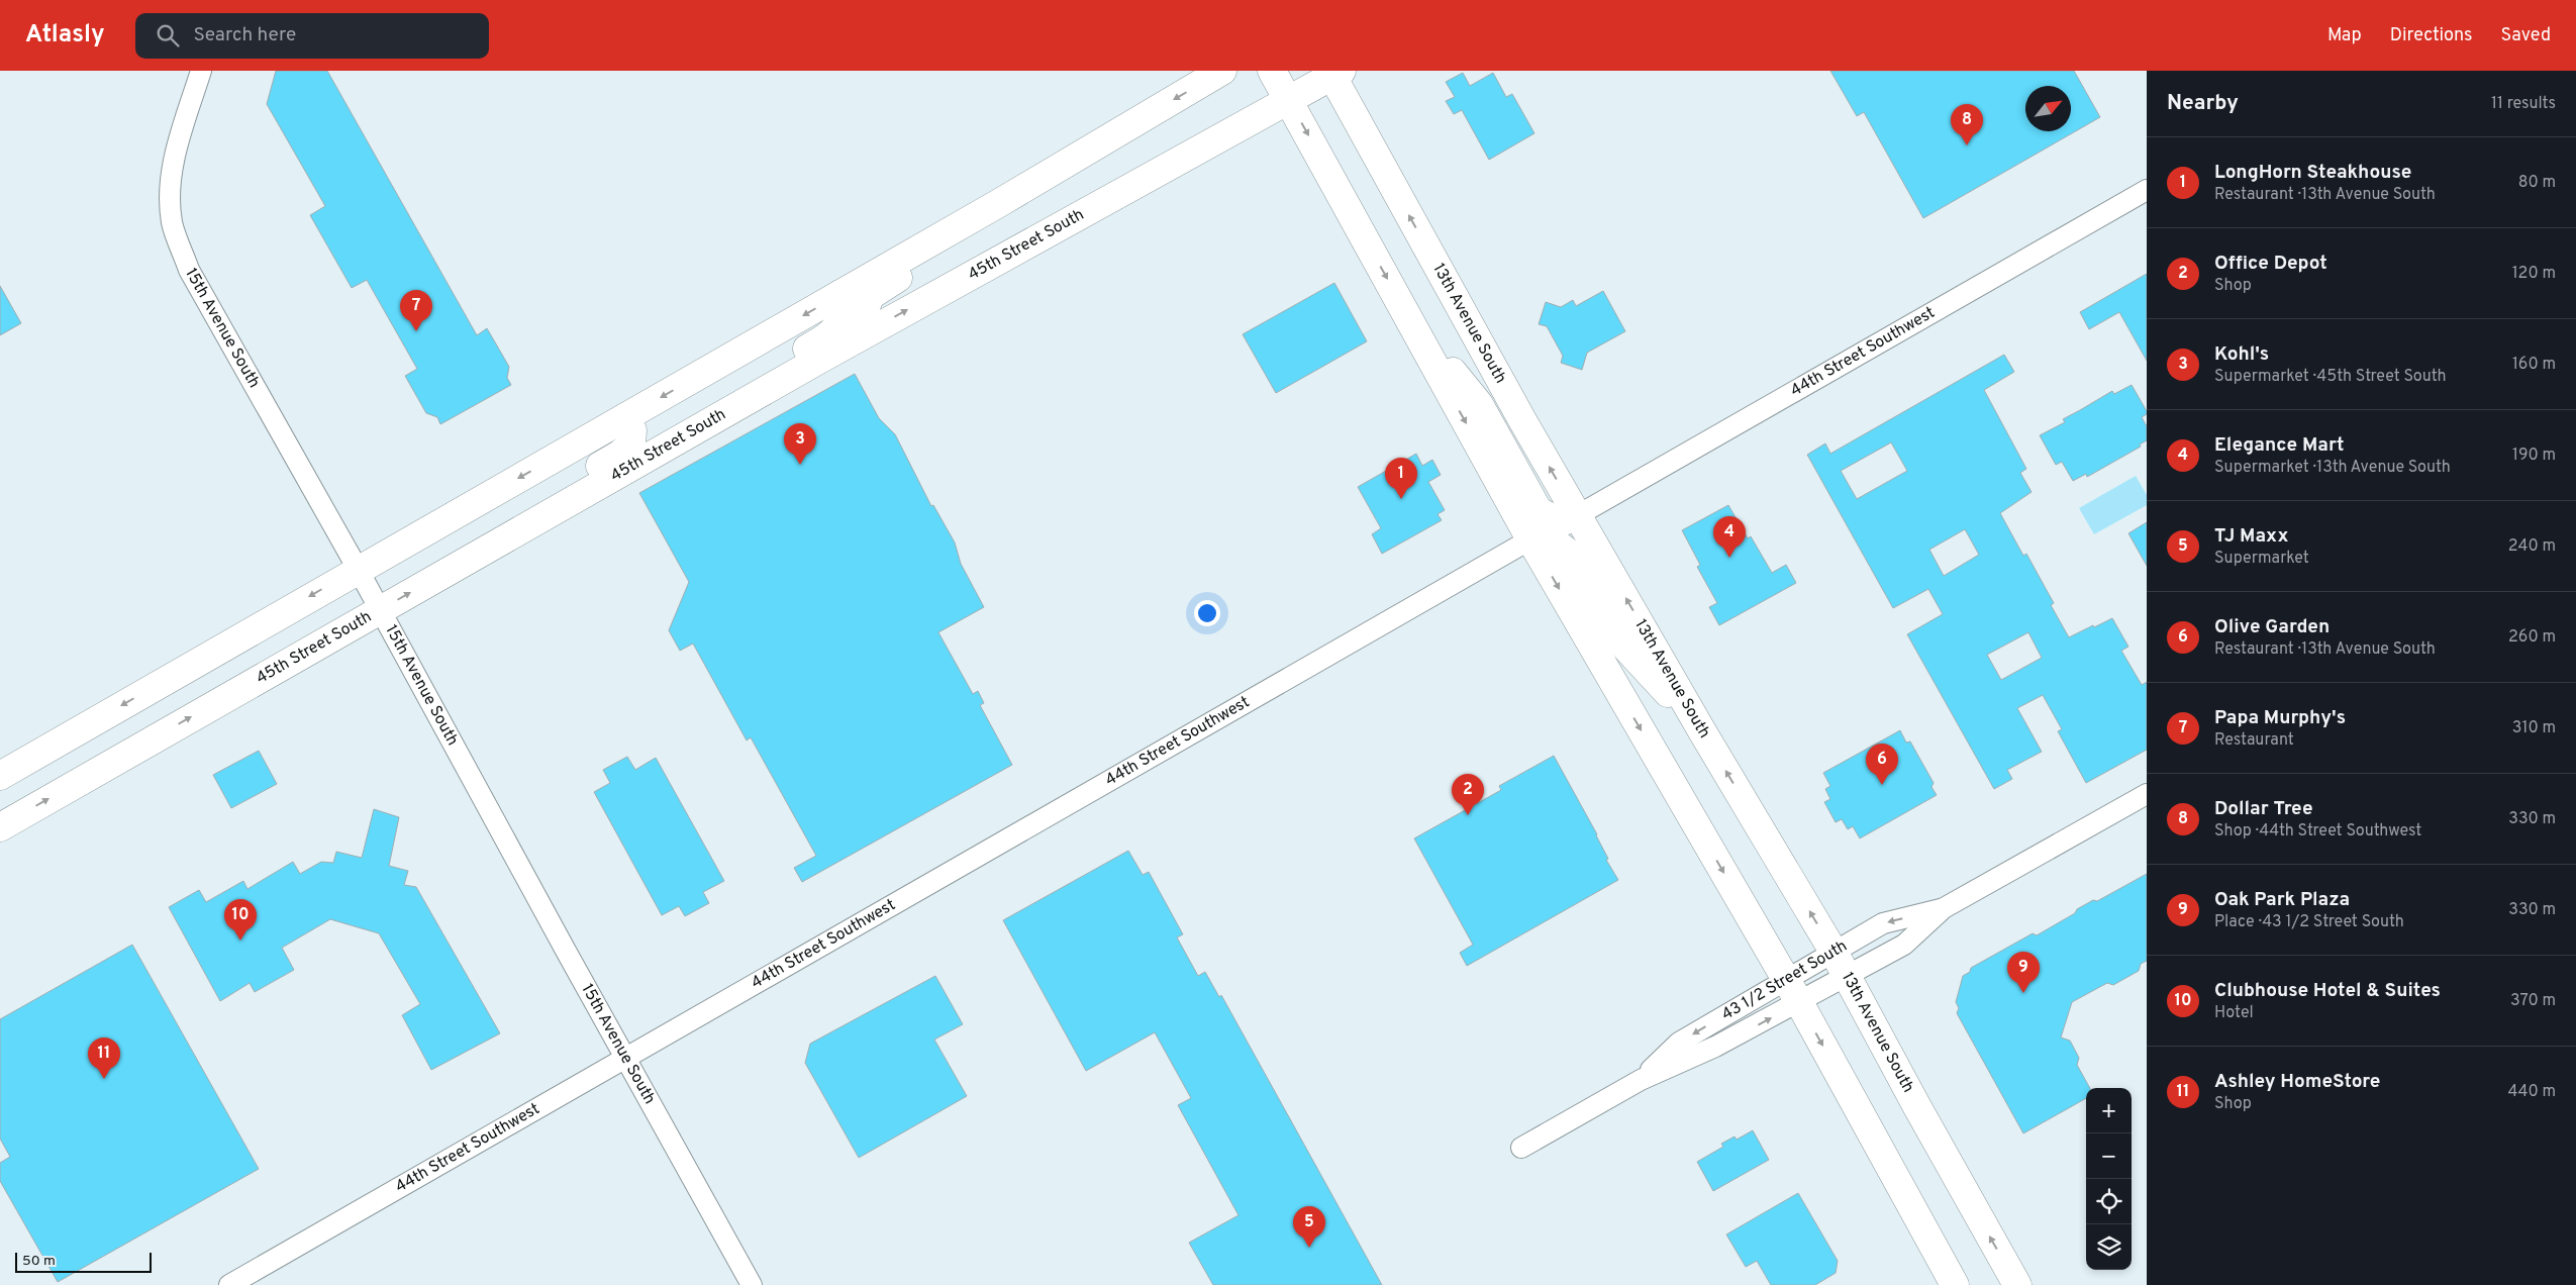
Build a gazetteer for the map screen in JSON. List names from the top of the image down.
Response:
{
  "streets": {
    "main road": ["45th Street South", "13th Avenue South"],
    "street": ["15th Avenue South", "44th Street Southwest", "43 1/2 Street South"]
  },
  "crossings": [
    ["45th Street South", "13th Avenue South"],
    ["45th Street South", "15th Avenue South"],
    ["13th Avenue South", "44th Street Southwest"],
    ["13th Avenue South", "43 1/2 Street South"],
    ["15th Avenue South", "44th Street Southwest"]
  ],
  "scale_bar": "50 m",
  "north": "top right",
  "page": {
    "header": "Atlasly",
    "search": "Search here",
    "nav": ["Map", "Directions", "Saved"],
    "heading": ["Nearby", "11 results"],
    "pins": [
      "8",
      "7",
      "3",
      "1",
      "4",
      "6",
      "2",
      "10",
      "9",
      "11",
      "5"
    ],
    "list": [
      {
        "mark": "1",
        "name": "LongHorn Steakhouse",
        "note": "Restaurant · 13th Avenue South",
        "value": "80 m"
      },
      {
        "mark": "2",
        "name": "Office Depot",
        "note": "Shop",
        "value": "120 m"
      },
      {
        "mark": "3",
        "name": "Kohl's",
        "note": "Supermarket · 45th Street South",
        "value": "160 m"
      },
      {
        "mark": "4",
        "name": "Elegance Mart",
        "note": "Supermarket · 13th Avenue South",
        "value": "190 m"
      },
      {
        "mark": "5",
        "name": "TJ Maxx",
        "note": "Supermarket",
        "value": "240 m"
      },
      {
        "mark": "6",
        "name": "Olive Garden",
        "note": "Restaurant · 13th Avenue South",
        "value": "260 m"
      },
      {
        "mark": "7",
        "name": "Papa Murphy's",
        "note": "Restaurant",
        "value": "310 m"
      },
      {
        "mark": "8",
        "name": "Dollar Tree",
        "note": "Shop · 44th Street Southwest",
        "value": "330 m"
      },
      {
        "mark": "9",
        "name": "Oak Park Plaza",
        "note": "Place · 43 1/2 Street South",
        "value": "330 m"
      },
      {
        "mark": "10",
        "name": "Clubhouse Hotel & Suites",
        "note": "Hotel",
        "value": "370 m"
      },
      {
        "mark": "11",
        "name": "Ashley HomeStore",
        "note": "Shop",
        "value": "440 m"
      }
    ],
    "map_buttons": ["+", "−"],
    "scale": "50 m"
  }
}
